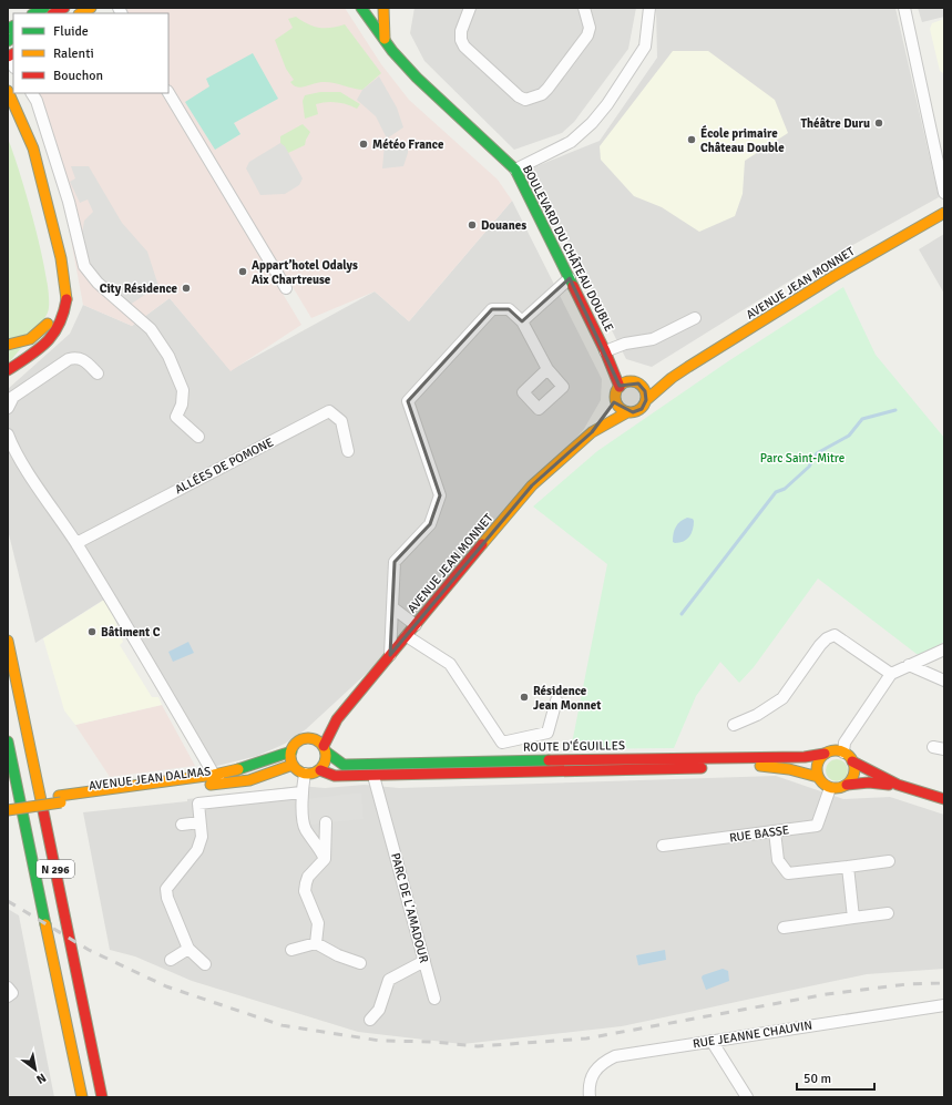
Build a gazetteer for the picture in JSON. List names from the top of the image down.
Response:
{
  "streets": {
    "main road": [
      "BOULEVARD DU CHÂTEAU DOUBLE",
      "AVENUE JEAN MONNET",
      "ROUTE D'ÉGUILLES",
      "AVENUE JEAN DALMAS",
      "N 296"
    ],
    "street": [
      "ALLÉES DE POMONE",
      "RUE BASSE",
      "PARC DE L'AMADOUR",
      "RUE JEANNE CHAUVIN"
    ]
  },
  "crossings": [
    ["BOULEVARD DU CHÂTEAU DOUBLE", "AVENUE JEAN MONNET"],
    ["AVENUE JEAN MONNET", "ROUTE D'ÉGUILLES"],
    ["AVENUE JEAN MONNET", "AVENUE JEAN DALMAS"],
    ["ROUTE D'ÉGUILLES", "AVENUE JEAN DALMAS"],
    ["ROUTE D'ÉGUILLES", "RUE BASSE"],
    ["ROUTE D'ÉGUILLES", "PARC DE L'AMADOUR"]
  ],
  "parks": ["Parc Saint-Mitre"],
  "places": [
    "Théâtre Duru",
    "École primaire Château Double",
    "Météo France",
    "Douanes",
    "Appart’hotel Odalys Aix Chartreuse",
    "City Résidence",
    "Bâtiment C",
    "Résidence Jean Monnet"
  ],
  "legend": ["Fluide", "Ralenti", "Bouchon"],
  "scale_bar": "50 m",
  "north": "bottom right"
}
